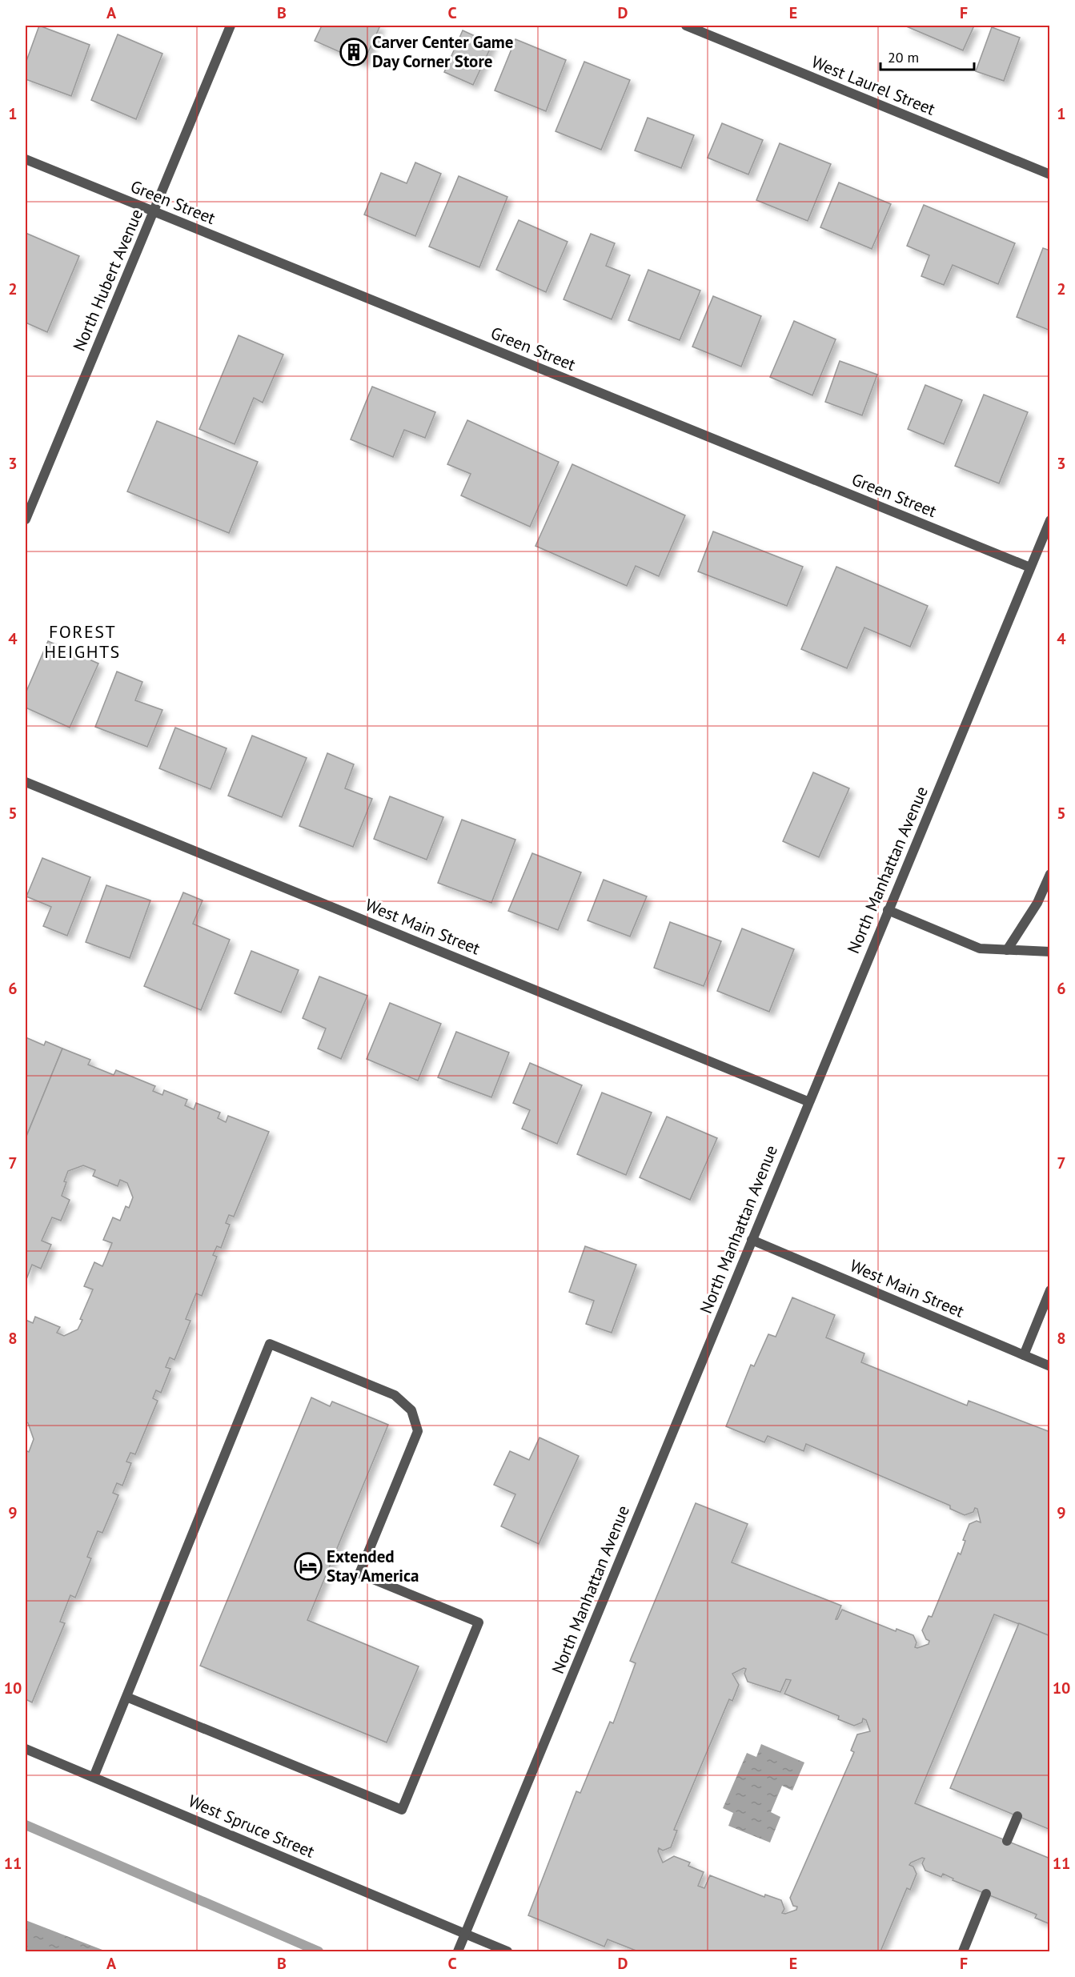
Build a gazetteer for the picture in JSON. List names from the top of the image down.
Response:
{
  "streets": {
    "street": [
      "West Laurel Street",
      "Green Street",
      "North Hubert Avenue",
      "North Manhattan Avenue",
      "West Main Street",
      "West Spruce Street"
    ]
  },
  "crossings": [
    ["Green Street", "North Hubert Avenue"],
    ["Green Street", "North Manhattan Avenue"],
    ["North Manhattan Avenue", "West Main Street"],
    ["North Manhattan Avenue", "West Spruce Street"]
  ],
  "districts": ["FOREST HEIGHTS"],
  "places": {
    "building": ["Carver Center Game Day Corner Store"],
    "hotel": ["Extended Stay America"]
  },
  "scale_bar": "20 m",
  "grid": {
    "columns": [
      "A",
      "B",
      "C",
      "D",
      "E",
      "F"
    ],
    "rows": [
      "1",
      "2",
      "3",
      "4",
      "5",
      "6",
      "7",
      "8",
      "9",
      "10",
      "11"
    ]
  }
}
